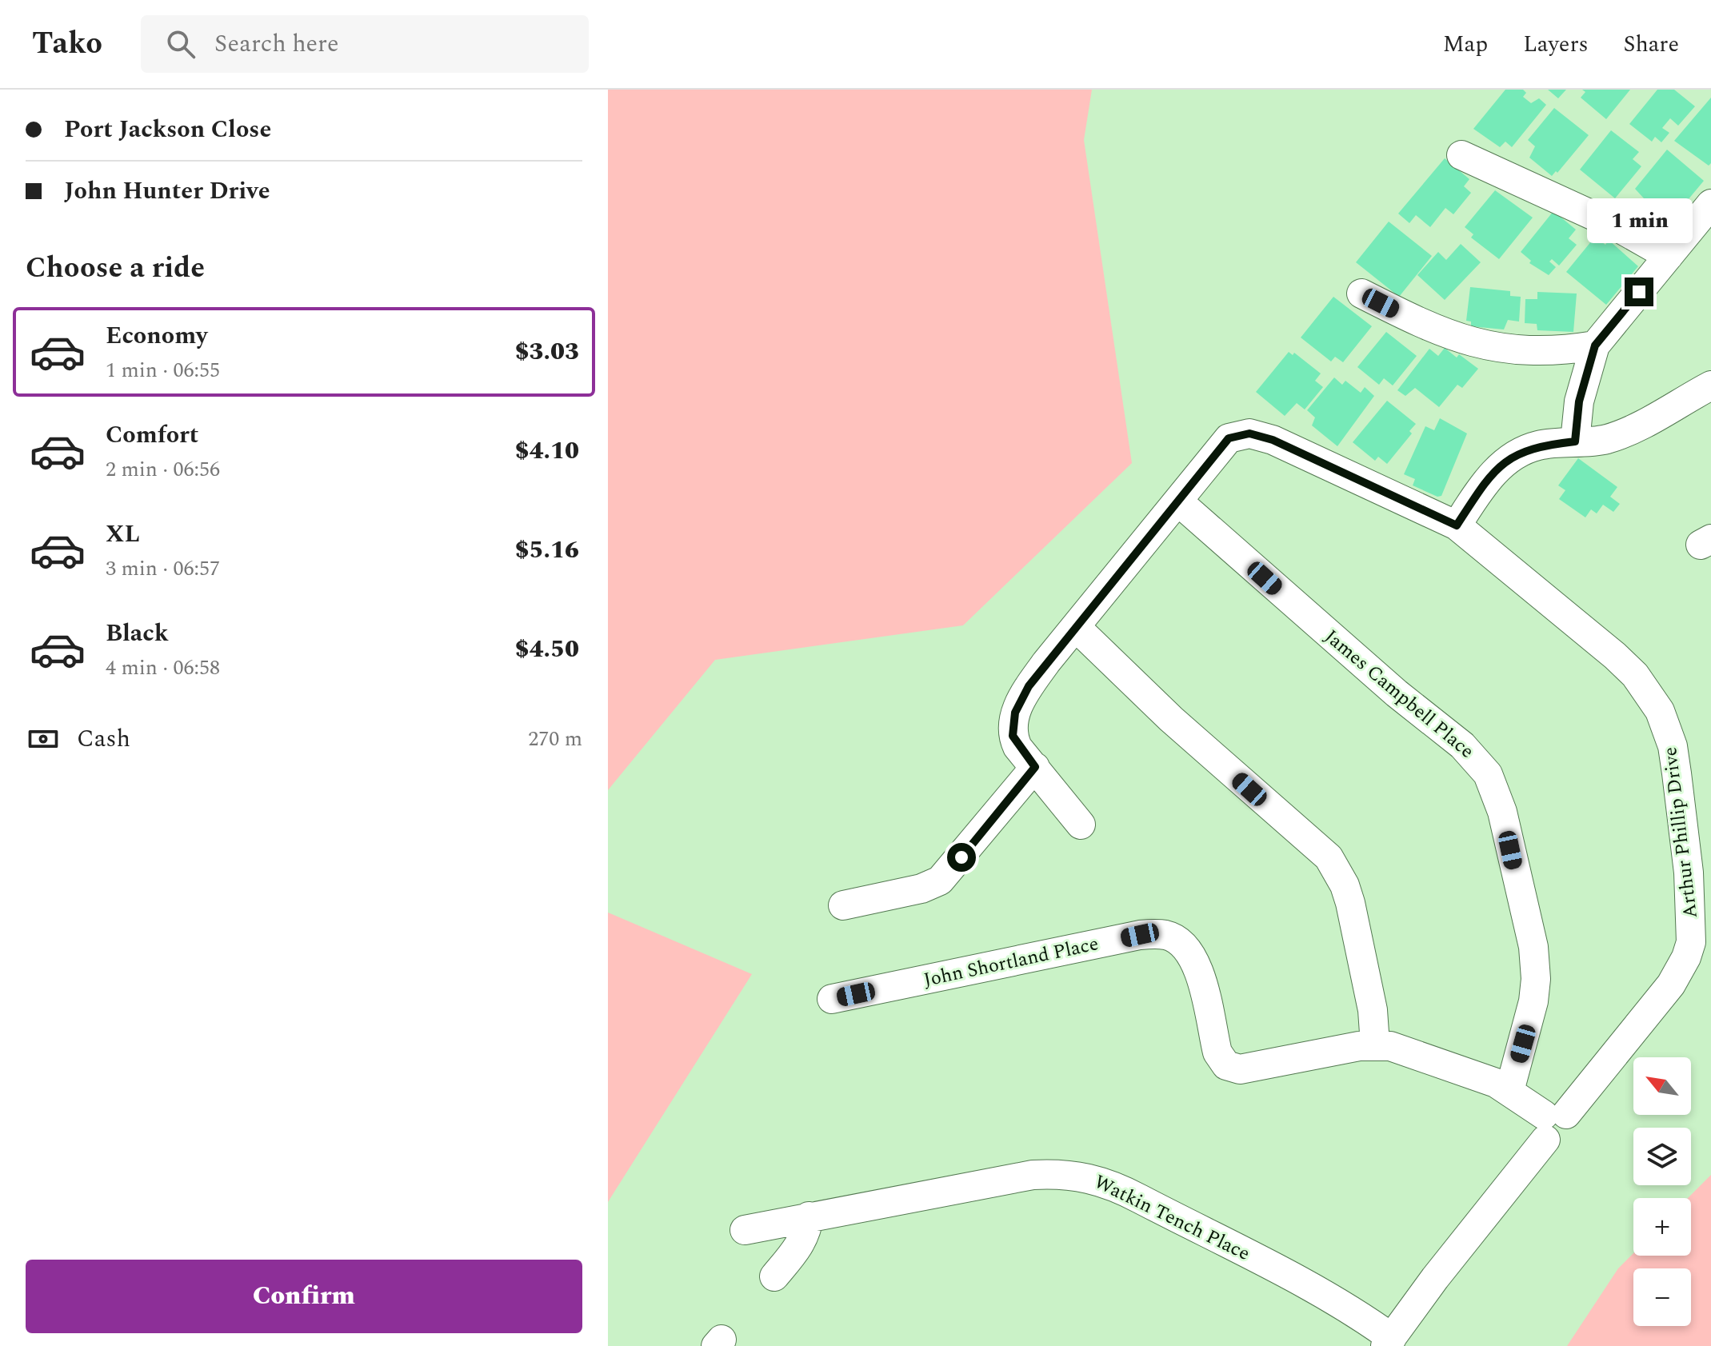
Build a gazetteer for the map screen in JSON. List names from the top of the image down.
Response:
{
  "streets": {
    "street": [
      "James Campbell Place",
      "Arthur Phillip Drive",
      "John Shortland Place",
      "Watkin Tench Place"
    ]
  },
  "crossings": [
    ["James Campbell Place", "Arthur Phillip Drive"],
    ["James Campbell Place", "John Shortland Place"],
    ["Arthur Phillip Drive", "John Shortland Place"],
    ["Arthur Phillip Drive", "Watkin Tench Place"]
  ],
  "north": "top left",
  "page": {
    "header": "Tako",
    "search": "Search here",
    "nav": ["Map", "Layers", "Share"],
    "banner": ["Port Jackson Close", "John Hunter Drive"],
    "bubble": "1 min",
    "heading": "Choose a ride",
    "list": [
      {
        "name": "Economy",
        "note": "1 min · 06:55",
        "value": "$3.03"
      },
      {
        "name": "Comfort",
        "note": "2 min · 06:56",
        "value": "$4.10"
      },
      {
        "name": "XL",
        "note": "3 min · 06:57",
        "value": "$5.16"
      },
      {
        "name": "Black",
        "note": "4 min · 06:58",
        "value": "$4.50"
      }
    ],
    "pay": ["Cash", "270 m"],
    "map_buttons": ["+", "−"],
    "buttons": "Confirm"
  }
}
